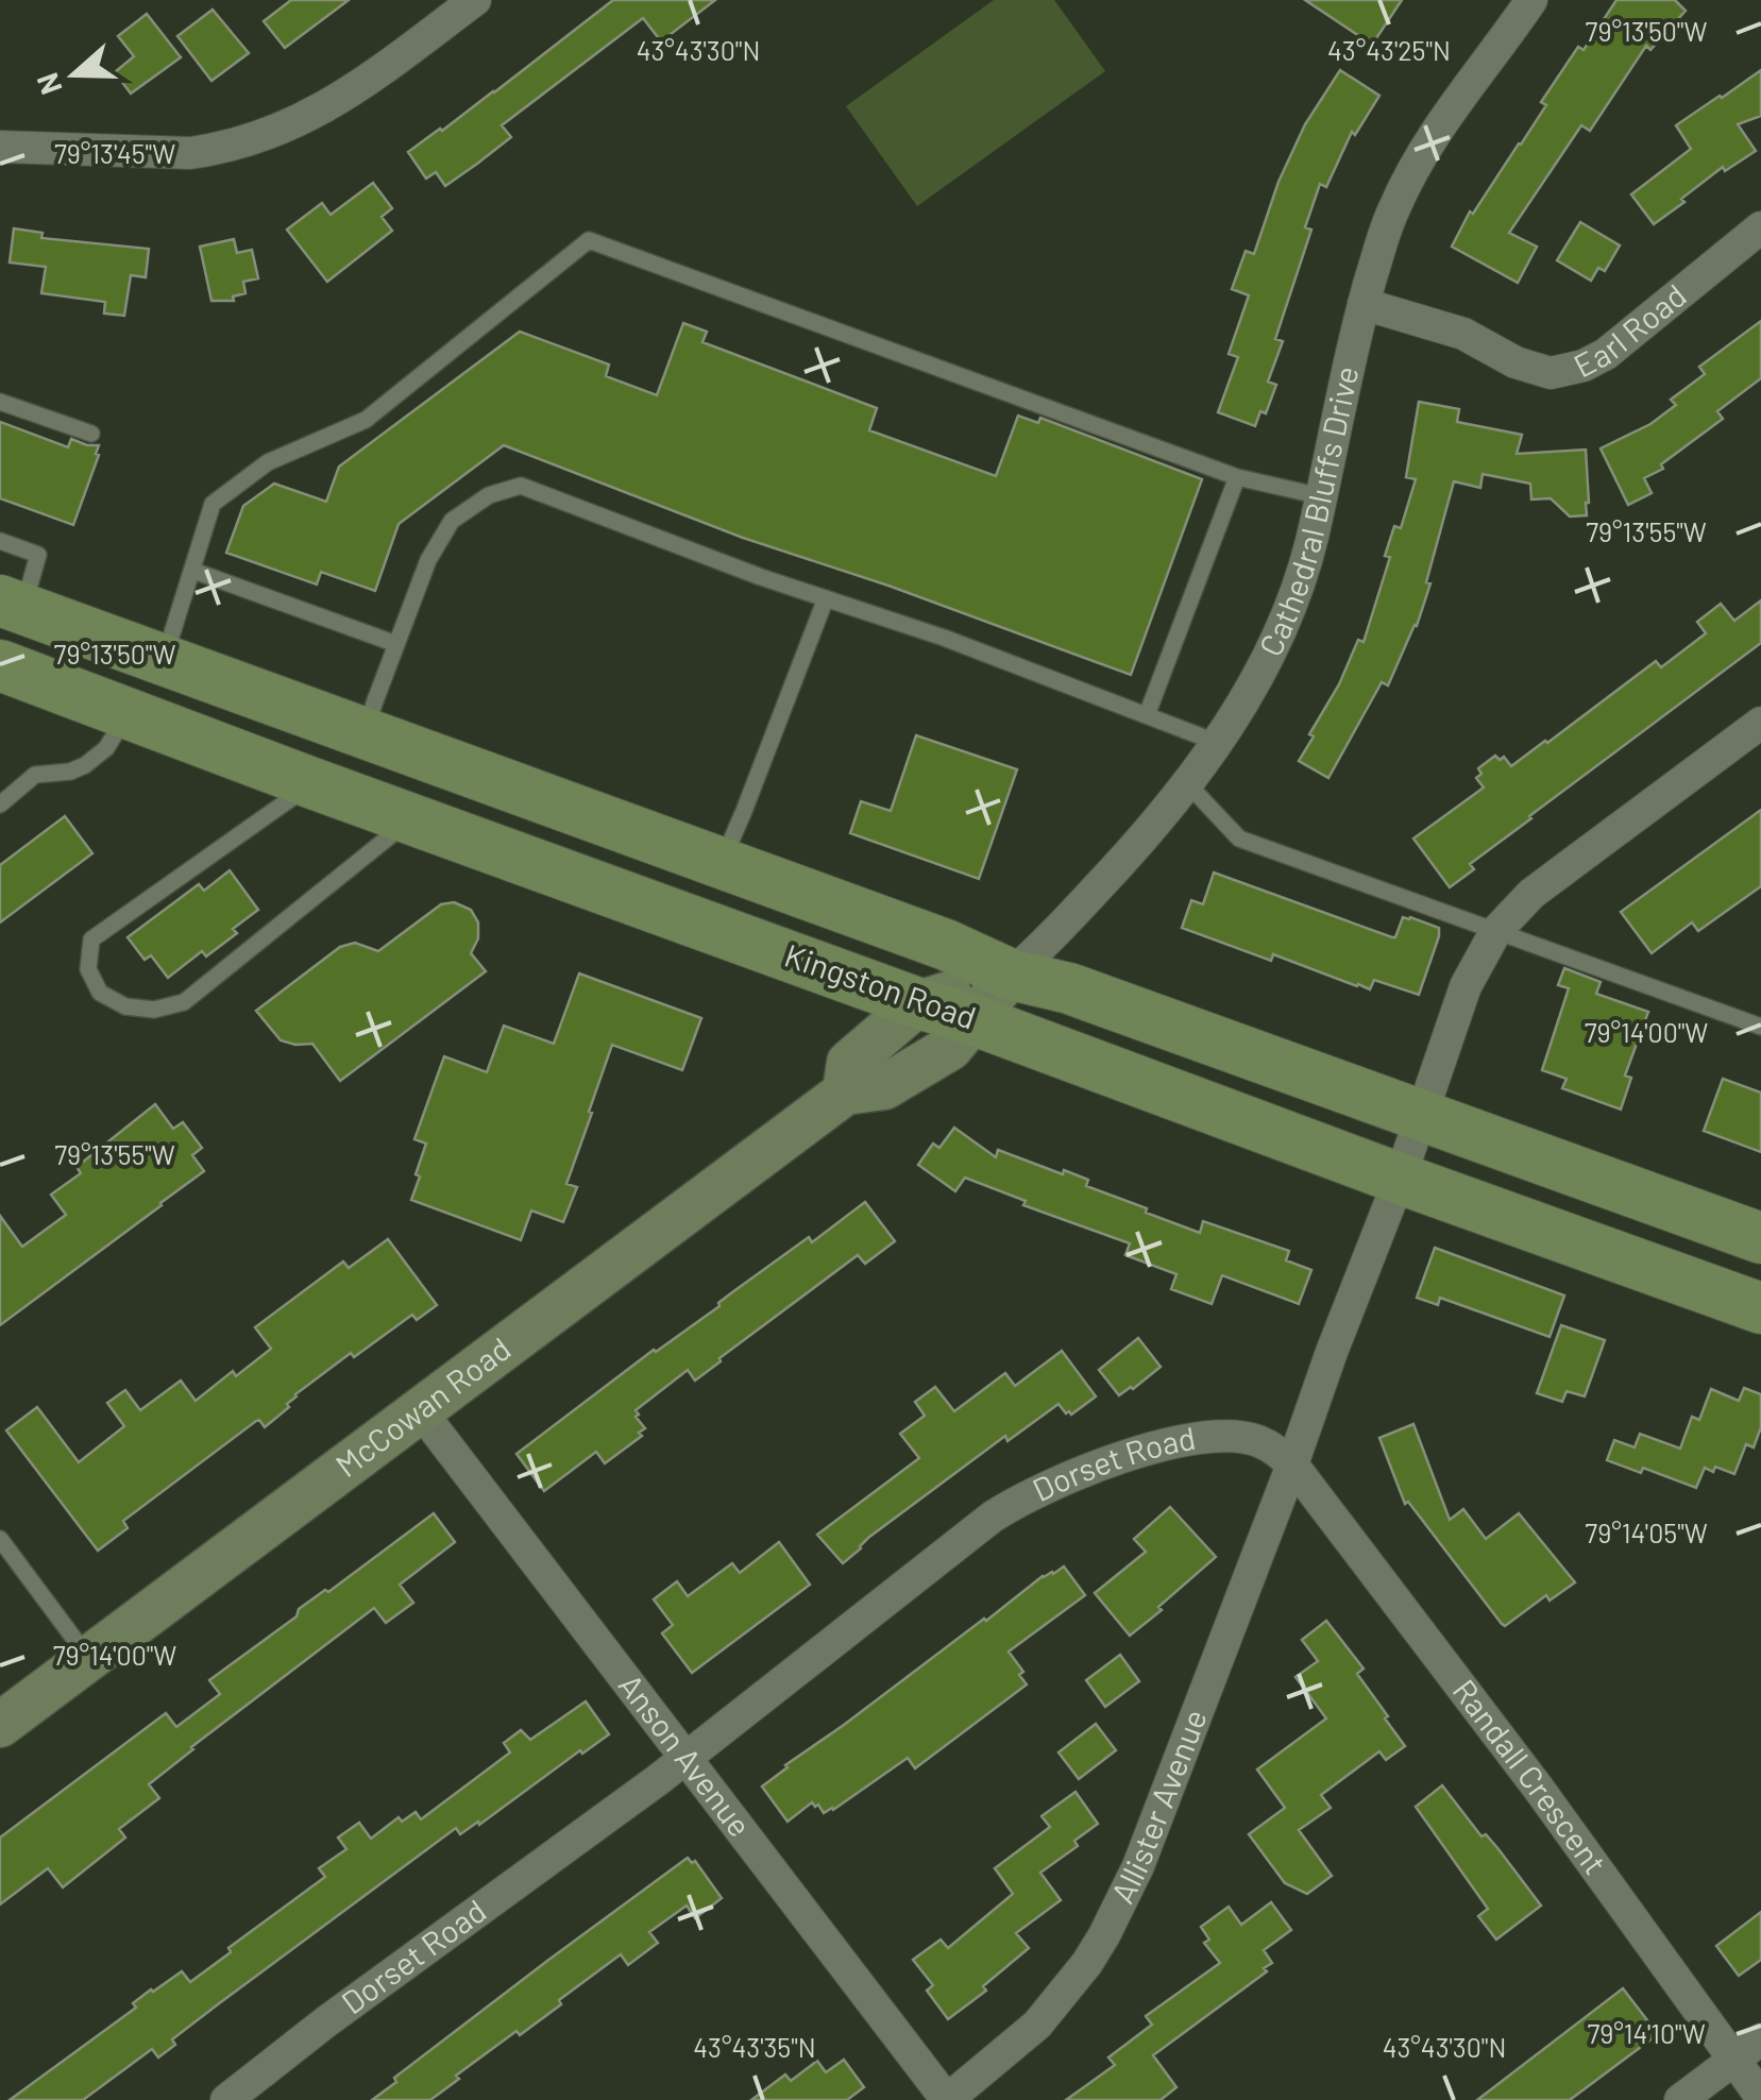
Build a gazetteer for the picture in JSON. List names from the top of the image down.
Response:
{
  "streets": {
    "main road": ["Kingston Road"],
    "street": [
      "Earl Road",
      "Cathedral Bluffs Drive",
      "McCowan Road",
      "Dorset Road",
      "Anson Avenue",
      "Randall Crescent",
      "Allister Avenue"
    ]
  },
  "crossings": [
    ["Earl Road", "Cathedral Bluffs Drive"],
    ["Cathedral Bluffs Drive", "Kingston Road"],
    ["Cathedral Bluffs Drive", "McCowan Road"],
    ["Kingston Road", "McCowan Road"],
    ["McCowan Road", "Anson Avenue"],
    ["Dorset Road", "Anson Avenue"],
    ["Dorset Road", "Randall Crescent"],
    ["Dorset Road", "Allister Avenue"],
    ["Anson Avenue", "Allister Avenue"],
    ["Randall Crescent", "Allister Avenue"]
  ],
  "north": "left",
  "coordinates": [
    "79°13'50\"W",
    "43°43'30\"N",
    "43°43'25\"N",
    "79°13'45\"W",
    "79°13'55\"W",
    "79°14'00\"W",
    "79°14'05\"W",
    "79°14'10\"W",
    "43°43'35\"N"
  ]
}
